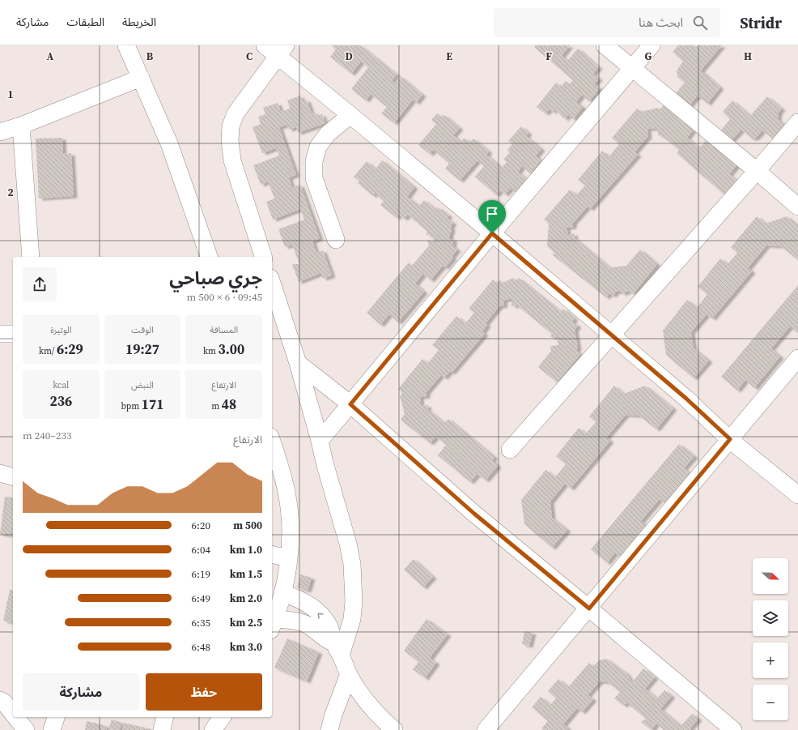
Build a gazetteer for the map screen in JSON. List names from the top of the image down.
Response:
{
  "north": "right",
  "page": {
    "header": "Stridr",
    "search": "ابحث هنا",
    "nav": ["الخريطة", "الطبقات", "مشاركة"],
    "heading": ["جري صباحي", "09:45 · 6 × 500 m"],
    "stats": [
      ["المسافة", "3.00 km"],
      ["الوقت", "19:27"],
      ["الوتيرة", "6:29 /km"],
      ["الارتفاع", "48 m"],
      ["النبض", "171 bpm"],
      ["kcal", "236"]
    ],
    "chart": ["الارتفاع", "233–240 m"],
    "list": [
      {
        "name": "500 m",
        "note": "6:20"
      },
      {
        "name": "1.0 km",
        "note": "6:04"
      },
      {
        "name": "1.5 km",
        "note": "6:19"
      },
      {
        "name": "2.0 km",
        "note": "6:49"
      },
      {
        "name": "2.5 km",
        "note": "6:35"
      },
      {
        "name": "3.0 km",
        "note": "6:48"
      }
    ],
    "map_buttons": ["+", "−"],
    "buttons": ["حفظ", "مشاركة"]
  },
  "grid": {
    "columns": [
      "A",
      "B",
      "C",
      "D",
      "E",
      "F",
      "G",
      "H"
    ],
    "rows": ["1", "2"]
  }
}
